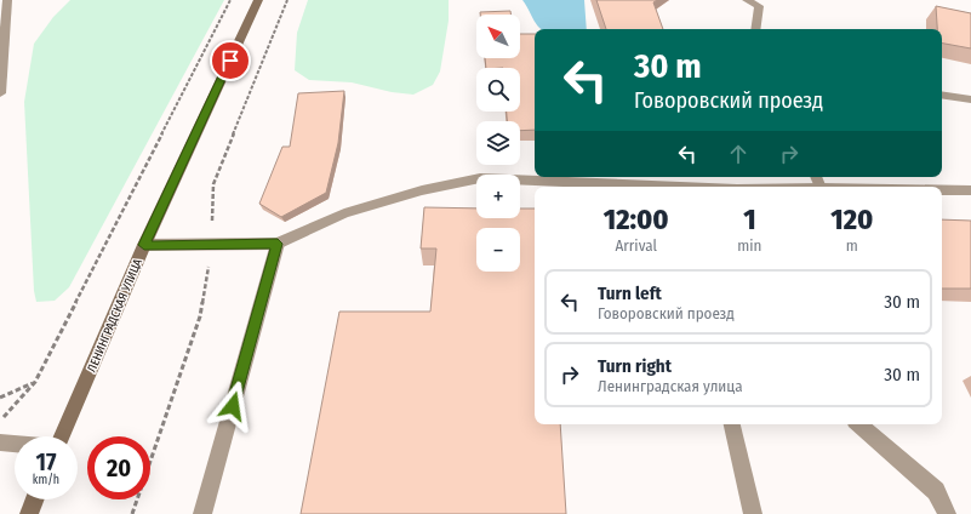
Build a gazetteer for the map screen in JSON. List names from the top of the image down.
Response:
{
  "streets": {
    "main road": ["ЛЕНИНГРАДСКАЯ УЛИЦА"]
  },
  "north": "top left",
  "page": {
    "map_buttons": ["+", "−"],
    "turn": ["30 m", "Говоровский проезд"],
    "eta": [
      "12:00",
      "Arrival",
      "1",
      "min",
      "120",
      "m"
    ],
    "list": [
      {
        "name": "Turn left",
        "note": "Говоровский проезд",
        "value": "30 m"
      },
      {
        "name": "Turn right",
        "note": "Ленинградская улица",
        "value": "30 m"
      }
    ],
    "speed": "17 km/h",
    "limit": "20"
  }
}
